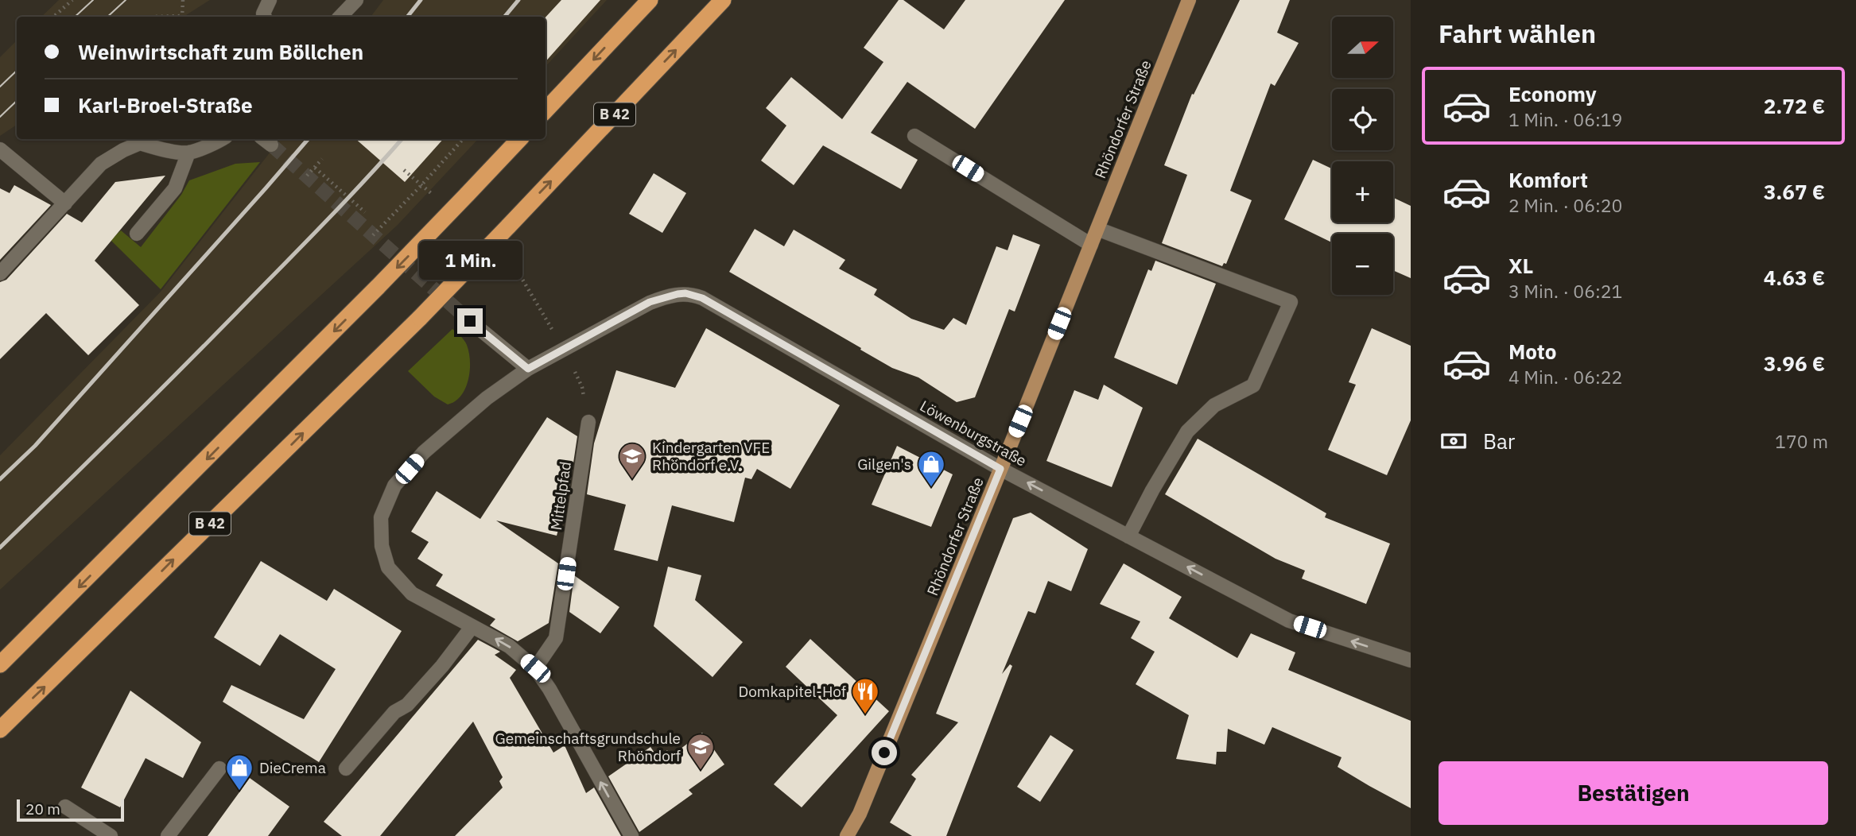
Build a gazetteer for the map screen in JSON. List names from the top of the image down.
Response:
{
  "streets": {
    "highway": ["B 42"],
    "main road": ["Rhöndorfer Straße"],
    "street": ["Löwenburgstraße", "Mittelpfad"]
  },
  "crossings": [
    ["Rhöndorfer Straße", "Löwenburgstraße"]
  ],
  "places": {
    "school or university": ["Kindergarten VFE Rhöndorf e.V.", "Gemeinschaftsgrundschule Rhöndorf"],
    "shop": ["Gilgen's", "DieCrema"],
    "restaurant": ["Domkapitel-Hof"]
  },
  "scale_bar": "20 m",
  "north": "right",
  "page": {
    "heading": "Fahrt wählen",
    "map_buttons": ["+", "−"],
    "banner": ["Weinwirtschaft zum Böllchen", "Karl-Broel-Straße"],
    "list": [
      {
        "name": "Economy",
        "note": "1 Min. · 06:19",
        "value": "2.72 €"
      },
      {
        "name": "Komfort",
        "note": "2 Min. · 06:20",
        "value": "3.67 €"
      },
      {
        "name": "XL",
        "note": "3 Min. · 06:21",
        "value": "4.63 €"
      },
      {
        "name": "Moto",
        "note": "4 Min. · 06:22",
        "value": "3.96 €"
      }
    ],
    "bubble": "1 Min.",
    "pay": ["Bar", "170 m"],
    "buttons": "Bestätigen",
    "scale": "20 m"
  }
}
